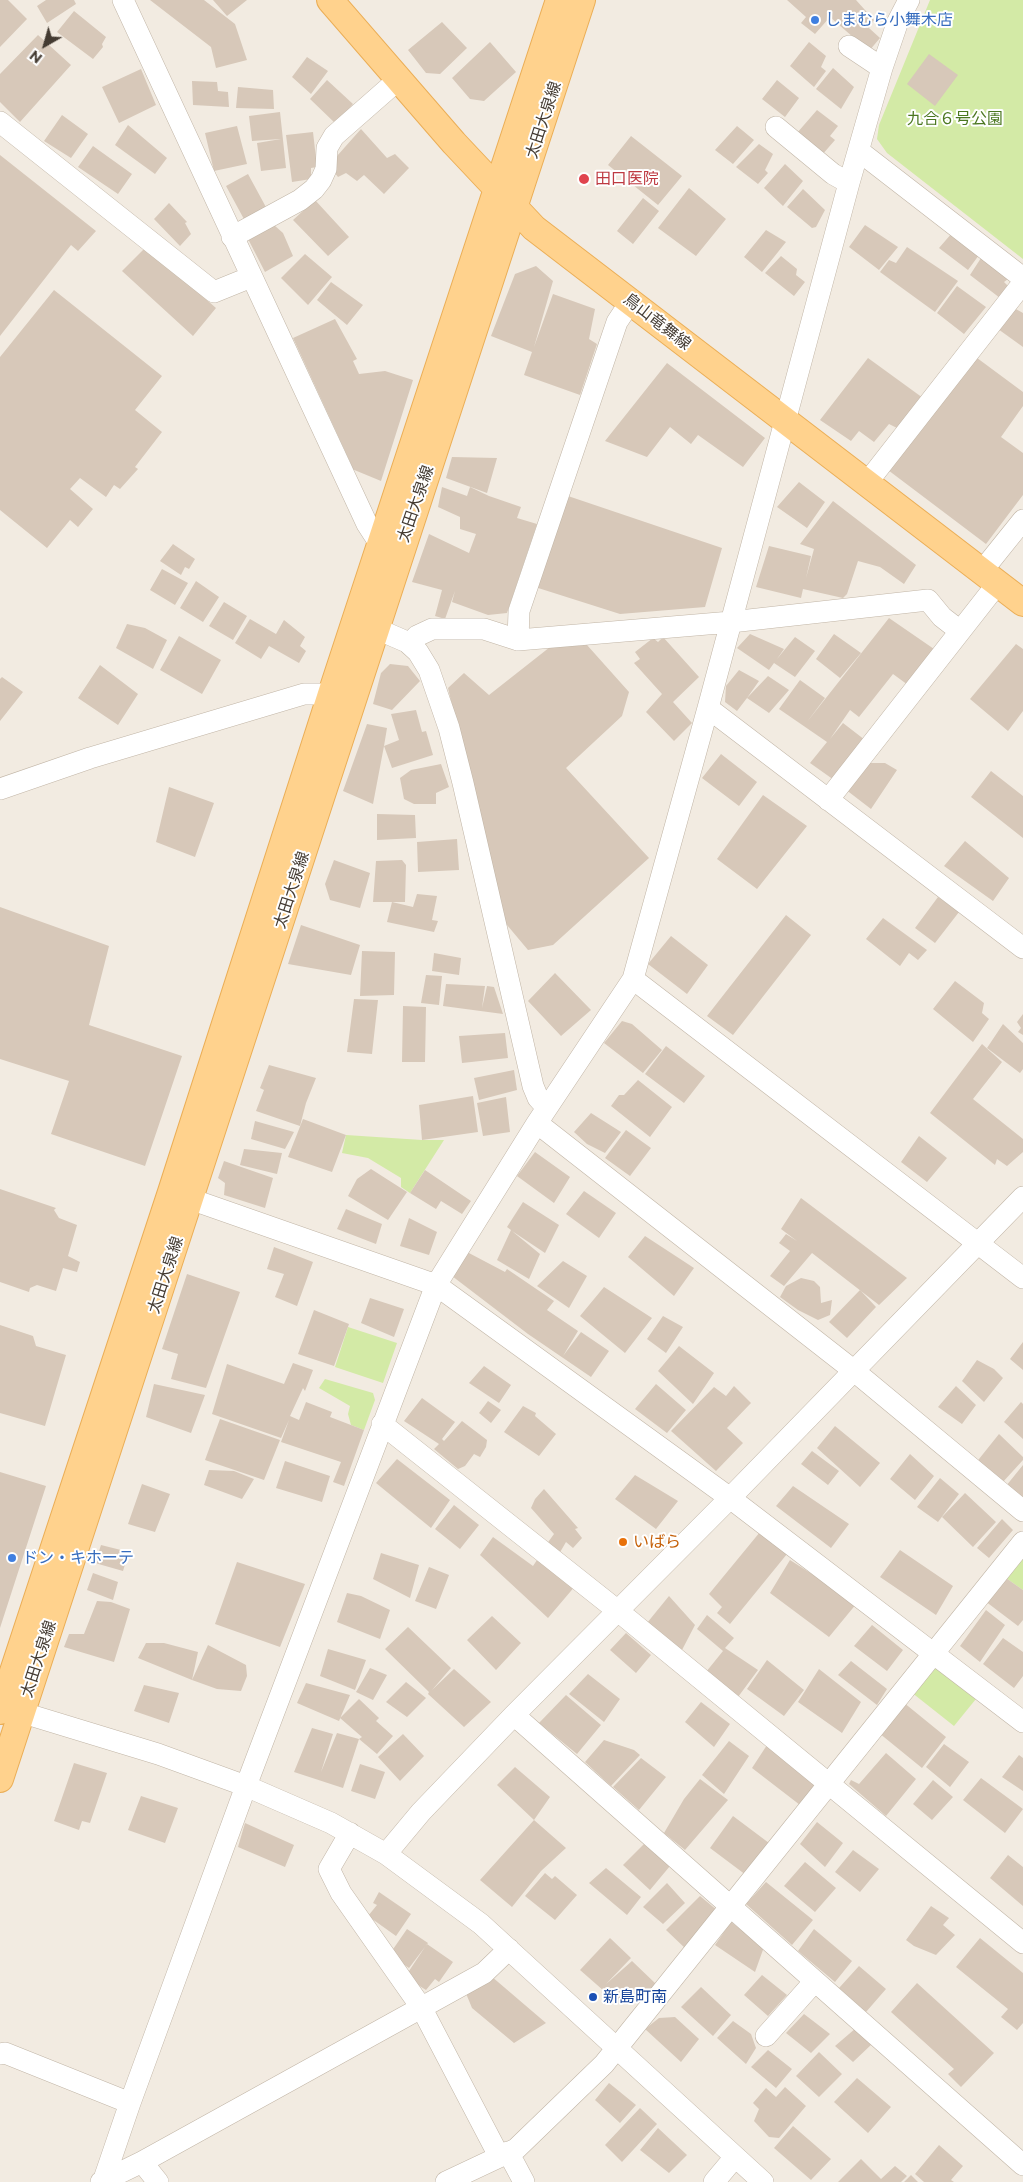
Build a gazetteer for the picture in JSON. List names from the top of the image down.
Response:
{
  "streets": {
    "main road": ["太田大泉線", "鳥山竜舞線"]
  },
  "crossings": [
    ["太田大泉線", "鳥山竜舞線"]
  ],
  "parks": ["九合６号公園"],
  "places": [
    "しまむら小舞木店",
    "田口医院",
    "いばら",
    "ドン・キホーテ",
    "新島町南"
  ],
  "north": "bottom left"
}
